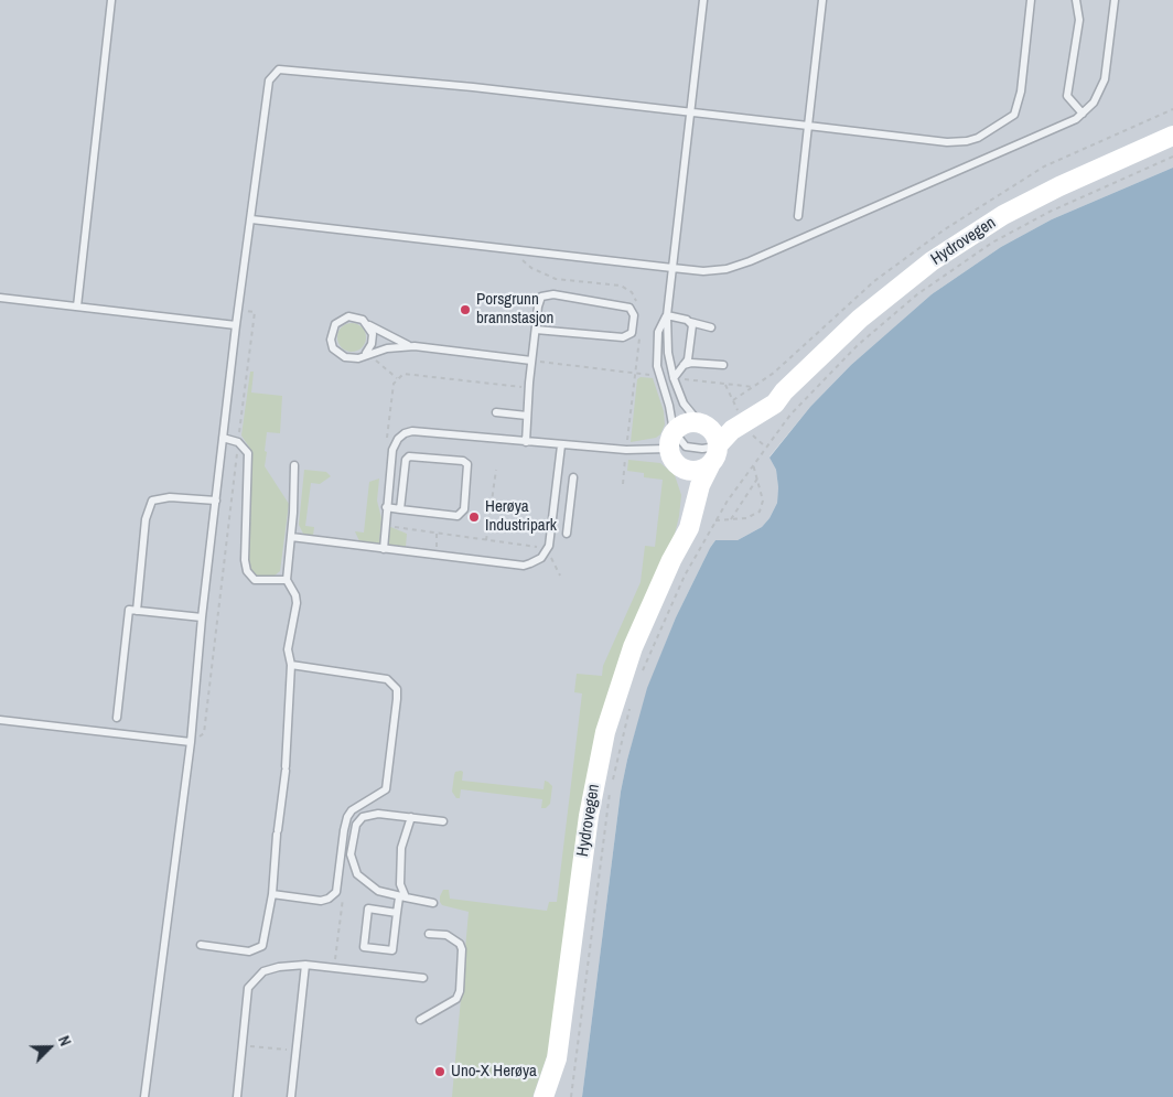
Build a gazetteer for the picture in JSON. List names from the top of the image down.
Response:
{
  "streets": {
    "street": ["Hydrovegen"]
  },
  "places": ["Porsgrunn brannstasjon", "Herøya Industripark", "Uno-X Herøya"],
  "north": "top right"
}
